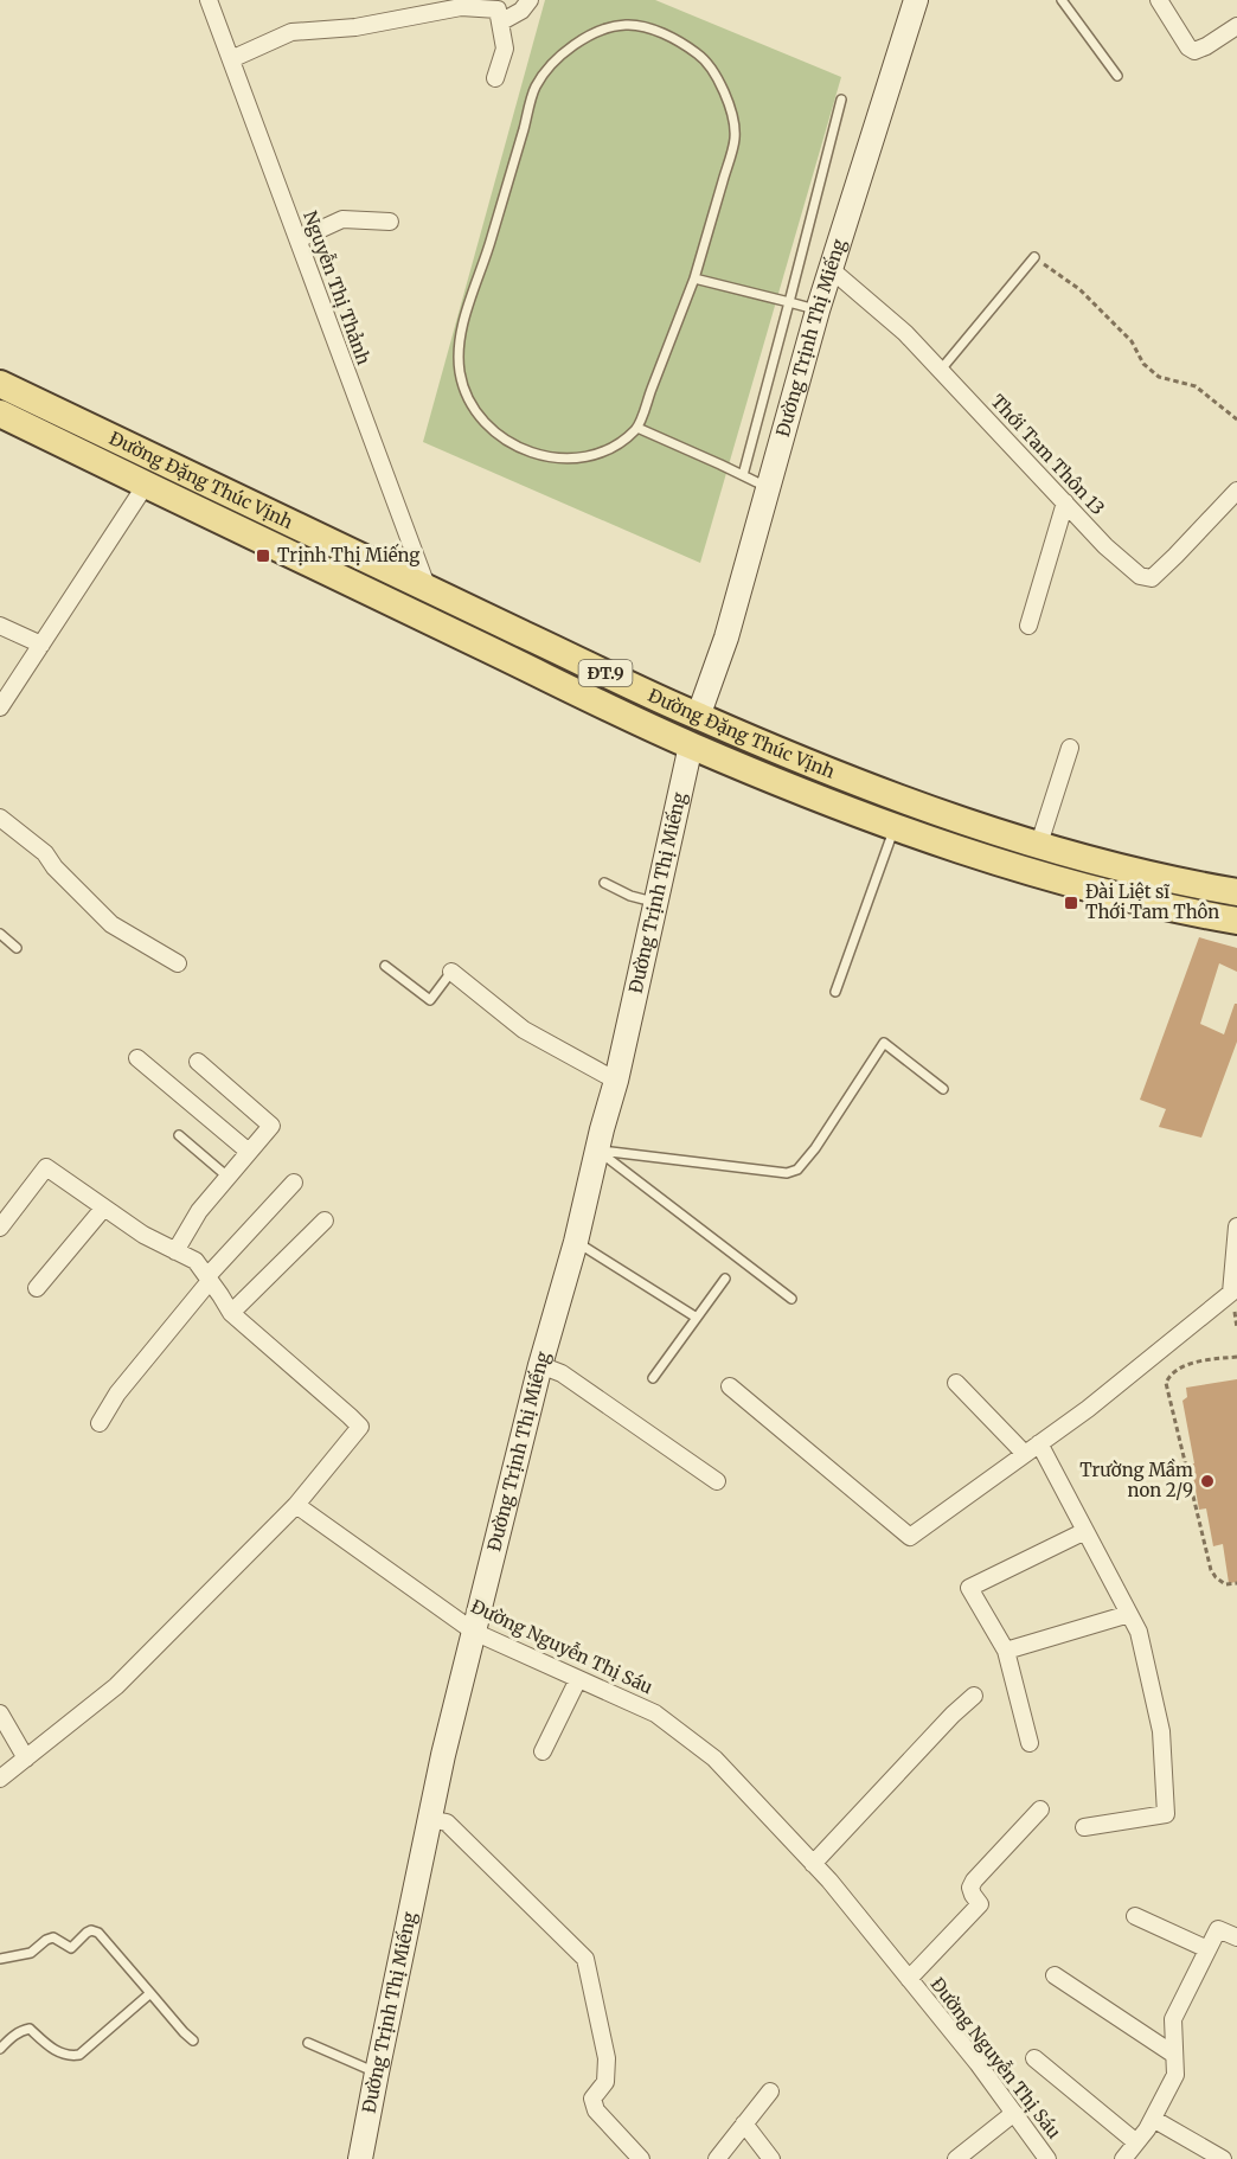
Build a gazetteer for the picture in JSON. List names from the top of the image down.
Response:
{
  "streets": {
    "main road": ["Đường Trịnh Thị Miếng", "Đường Đặng Thúc Vịnh", "ĐT.9"],
    "street": ["Nguyễn Thị Thảnh", "Thới Tam Thôn 13", "Đường Nguyễn Thị Sáu"]
  },
  "crossings": [
    ["Nguyễn Thị Thảnh", "Đường Đặng Thúc Vịnh"],
    ["Đường Trịnh Thị Miếng", "Thới Tam Thôn 13"],
    ["Đường Trịnh Thị Miếng", "Đường Đặng Thúc Vịnh"],
    ["Đường Trịnh Thị Miếng", "Đường Nguyễn Thị Sáu"]
  ],
  "places": {
    "transit": ["Trịnh Thị Miếng", "Đài Liệt sĩ Thới Tam Thôn"],
    "other": ["Trường Mầm non 2/9"]
  }
}
